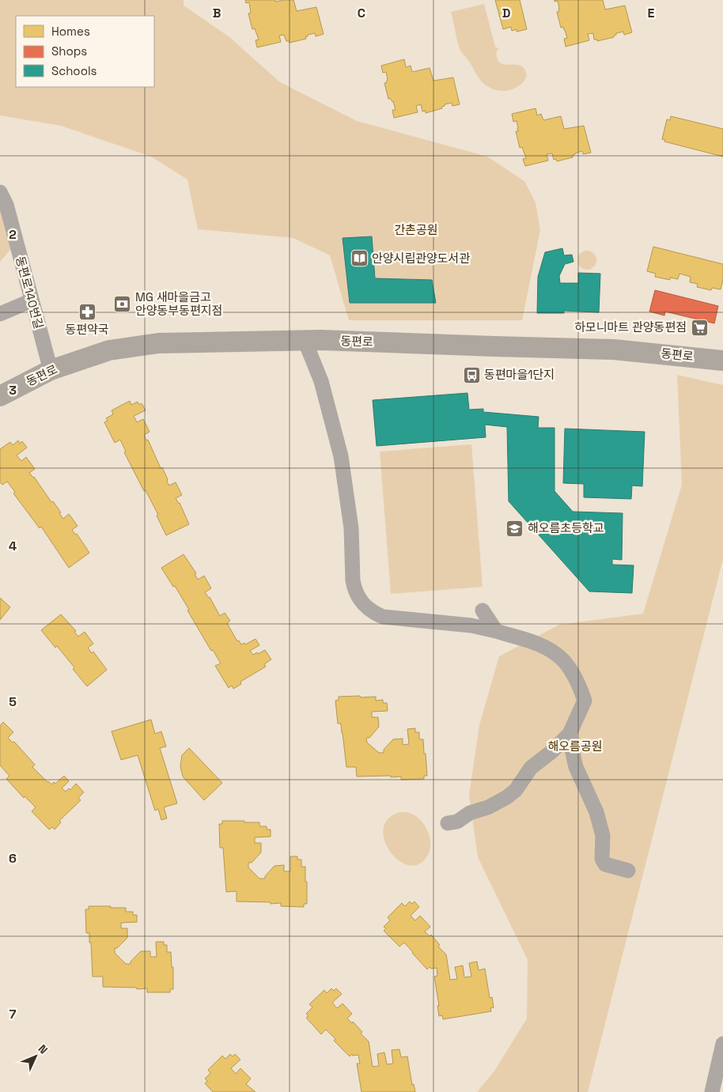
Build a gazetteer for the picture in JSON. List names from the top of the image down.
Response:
{
  "streets": {
    "street": ["동편로140번길", "동편로"]
  },
  "crossings": [
    ["동편로140번길", "동편로"]
  ],
  "parks": ["간촌공원", "해오름공원"],
  "places": {
    "library": ["안양시립관양도서관"],
    "bank": ["MG 새마을금고 안양동부동편지점"],
    "pharmacy": ["동편약국"],
    "supermarket": ["하모니마트 관양동편점"],
    "bus stop": ["동편마을1단지"],
    "school or university": ["해오름초등학교"]
  },
  "legend": ["Homes", "Shops", "Schools"],
  "north": "top right",
  "grid": {
    "columns": [
      "B",
      "C",
      "D",
      "E"
    ],
    "rows": [
      "2",
      "3",
      "4",
      "5",
      "6",
      "7"
    ]
  }
}
